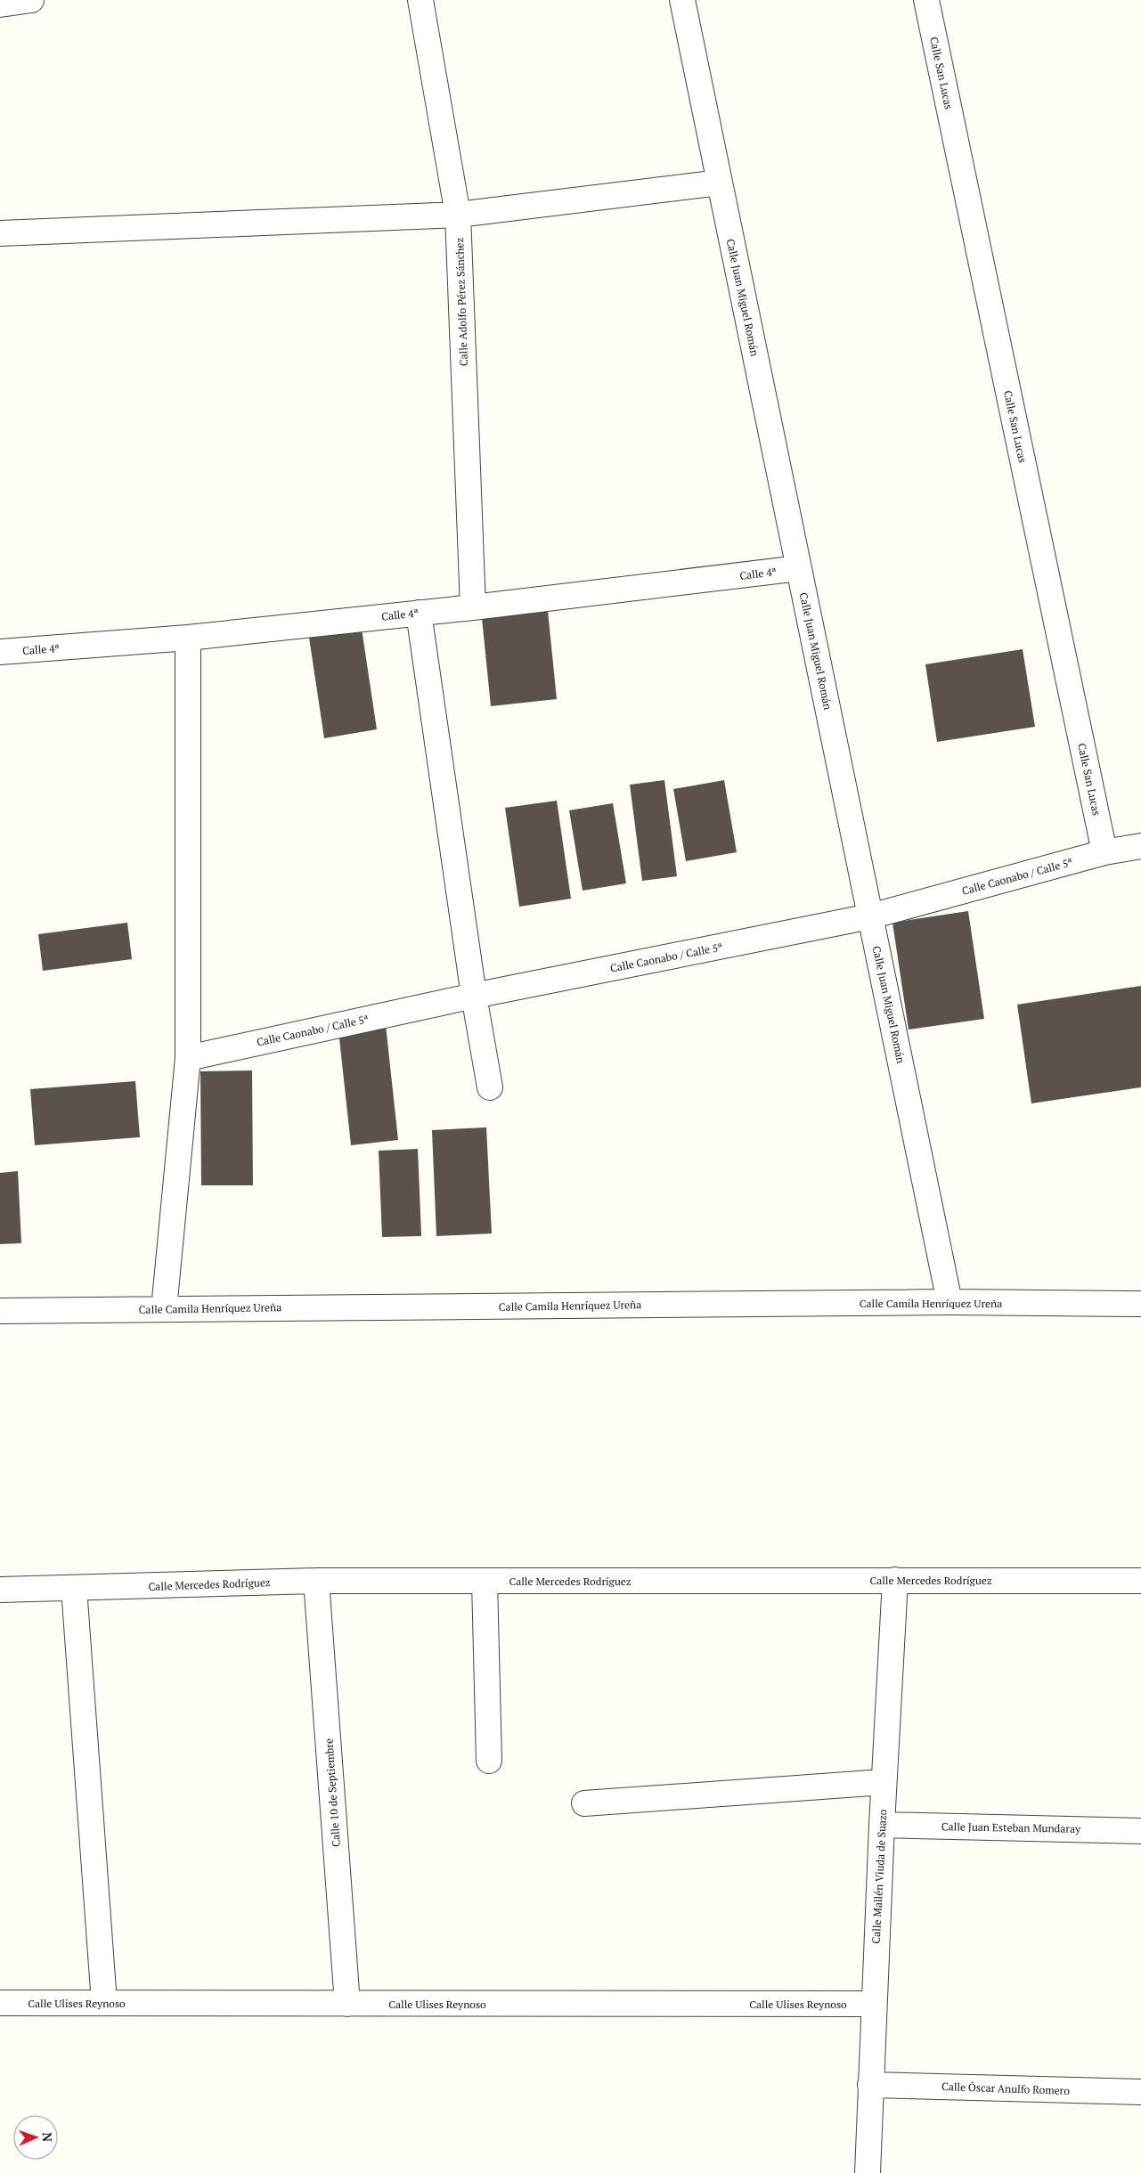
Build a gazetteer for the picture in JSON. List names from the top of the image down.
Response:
{
  "streets": {
    "street": [
      "Calle San Lucas",
      "Calle Juan Miguel Román",
      "Calle Adolfo Pérez Sánchez",
      "Calle 4ª",
      "Calle Caonabo / Calle 5ª",
      "Calle Camila Henríquez Ureña",
      "Calle Mercedes Rodríguez",
      "Calle 10 de Septiembre",
      "Calle Juan Esteban Mundaray",
      "Calle Mallén Viuda de Suazo",
      "Calle Ulises Reynoso",
      "Calle Óscar Anulfo Romero"
    ]
  },
  "crossings": [
    ["Calle San Lucas", "Calle Caonabo / Calle 5ª"],
    ["Calle Juan Miguel Román", "Calle 4ª"],
    ["Calle Juan Miguel Román", "Calle Caonabo / Calle 5ª"],
    ["Calle Juan Miguel Román", "Calle Camila Henríquez Ureña"],
    ["Calle Adolfo Pérez Sánchez", "Calle 4ª"],
    ["Calle Mercedes Rodríguez", "Calle 10 de Septiembre"],
    ["Calle Mercedes Rodríguez", "Calle Mallén Viuda de Suazo"],
    ["Calle 10 de Septiembre", "Calle Ulises Reynoso"],
    ["Calle Juan Esteban Mundaray", "Calle Mallén Viuda de Suazo"],
    ["Calle Mallén Viuda de Suazo", "Calle Ulises Reynoso"],
    ["Calle Mallén Viuda de Suazo", "Calle Óscar Anulfo Romero"]
  ],
  "north": "right"
}
